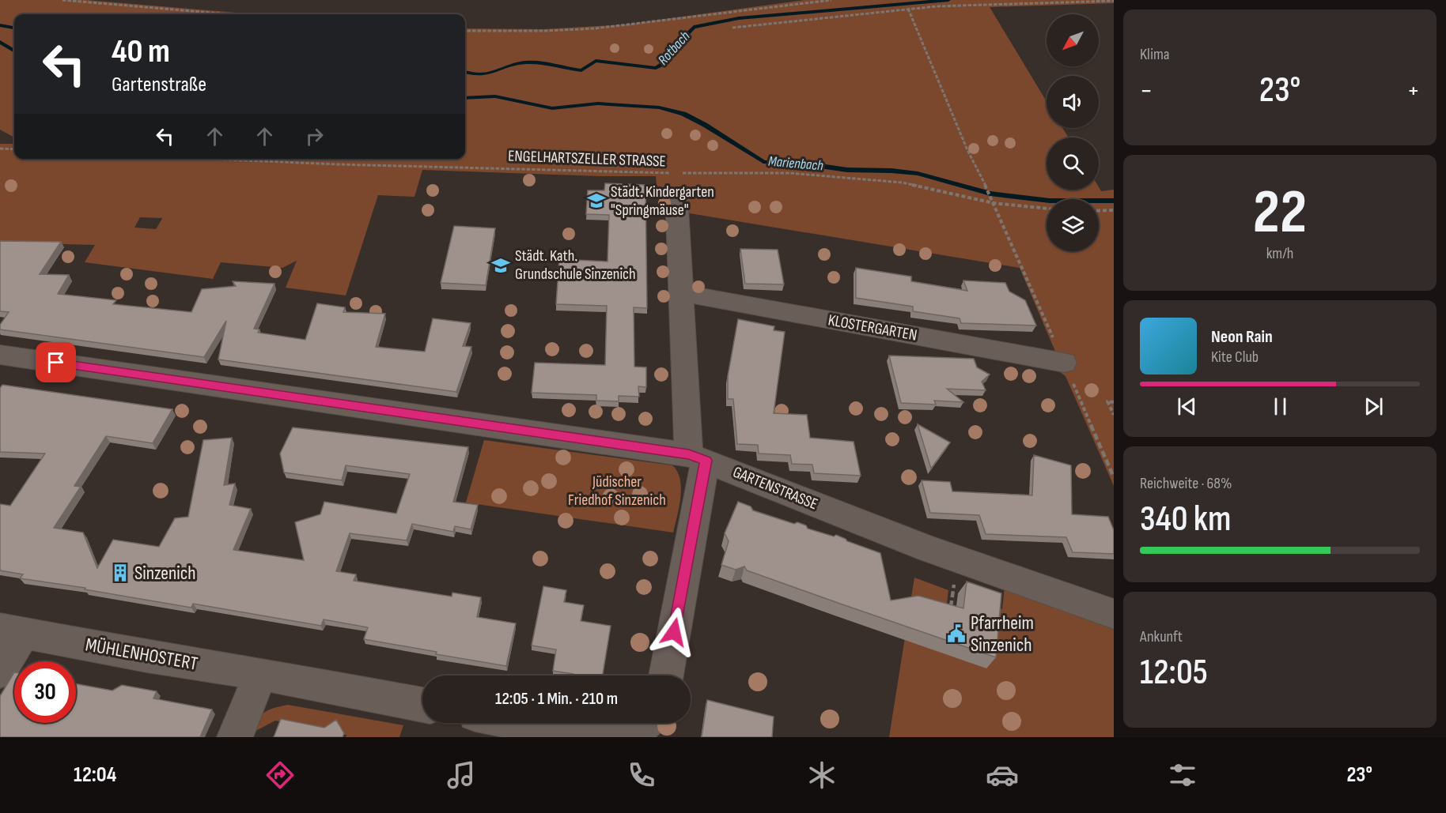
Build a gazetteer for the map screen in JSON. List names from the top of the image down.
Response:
{
  "streets": {
    "street": ["KLOSTERGARTEN", "GARTENSTRASSE", "MÜHLENHOSTERT"],
    "path": ["ENGELHARTSZELLER STRASSE"]
  },
  "water": ["Rotbach", "Marienbach"],
  "parks": ["Jüdischer Friedhof Sinzenich"],
  "places": {
    "school or university": ["Städt. Kindergarten \"Springmäuse\"", "Städt. Kath. Grundschule Sinzenich"],
    "building": ["Sinzenich"],
    "public building": ["Pfarrheim Sinzenich"]
  },
  "north": "bottom left",
  "page": {
    "tile": [
      "Klima",
      ["22", "km/h"],
      ["Reichweite · 68%", "340 km"],
      ["Ankunft", "12:05"]
    ],
    "turn": ["40 m", "Gartenstraße"],
    "heat": ["−", "23°", "+"],
    "song": ["Neon Rain", "Kite Club"],
    "limit": "30",
    "trip": "12:05 · 1 Min. · 210 m",
    "tabs": ["12:04", "23°"]
  }
}
